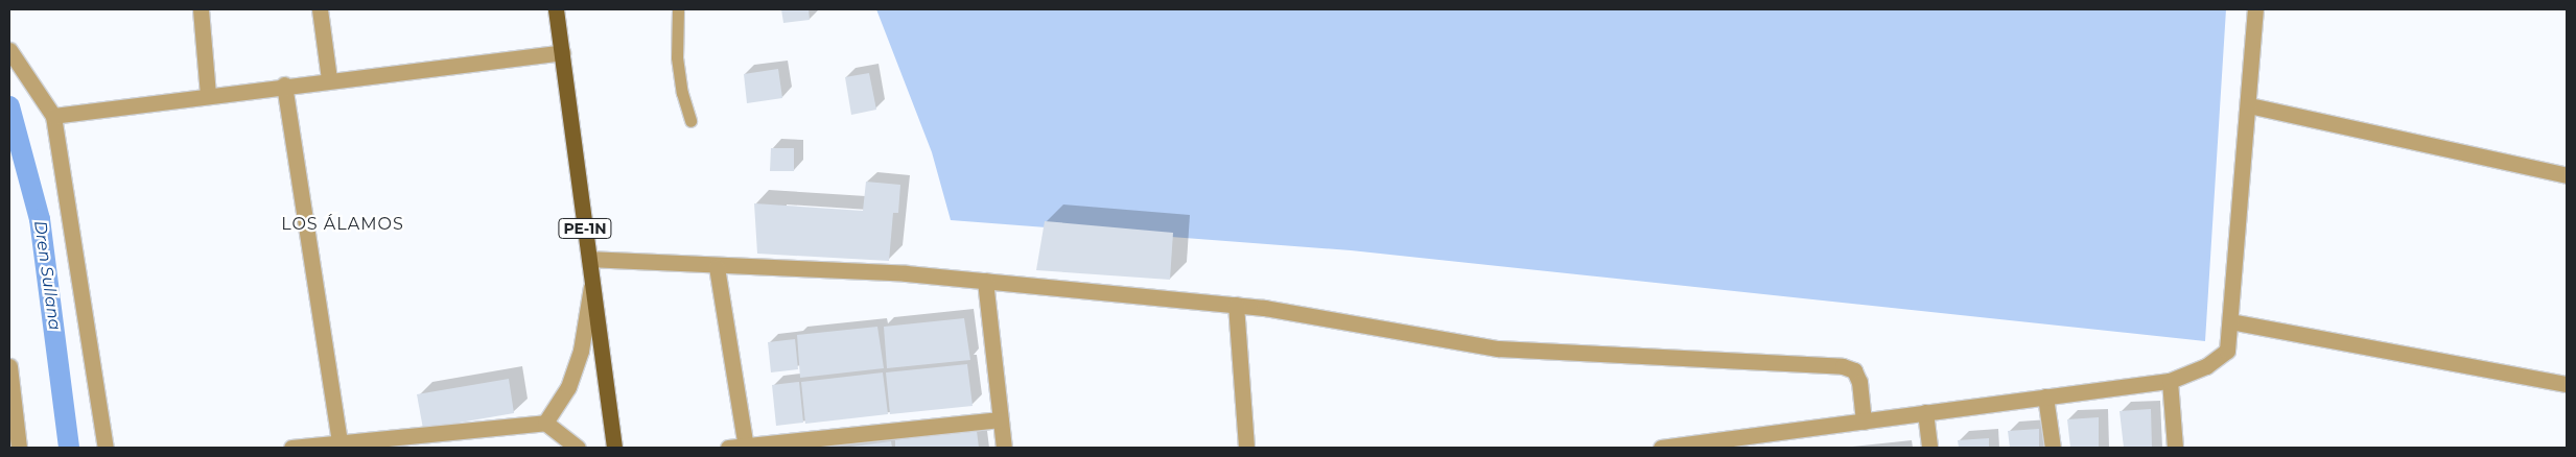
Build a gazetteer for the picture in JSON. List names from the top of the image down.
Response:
{
  "streets": {
    "main road": ["PE-1N"]
  },
  "districts": ["LOS ÁLAMOS"],
  "water": ["Dren Sullana"]
}
